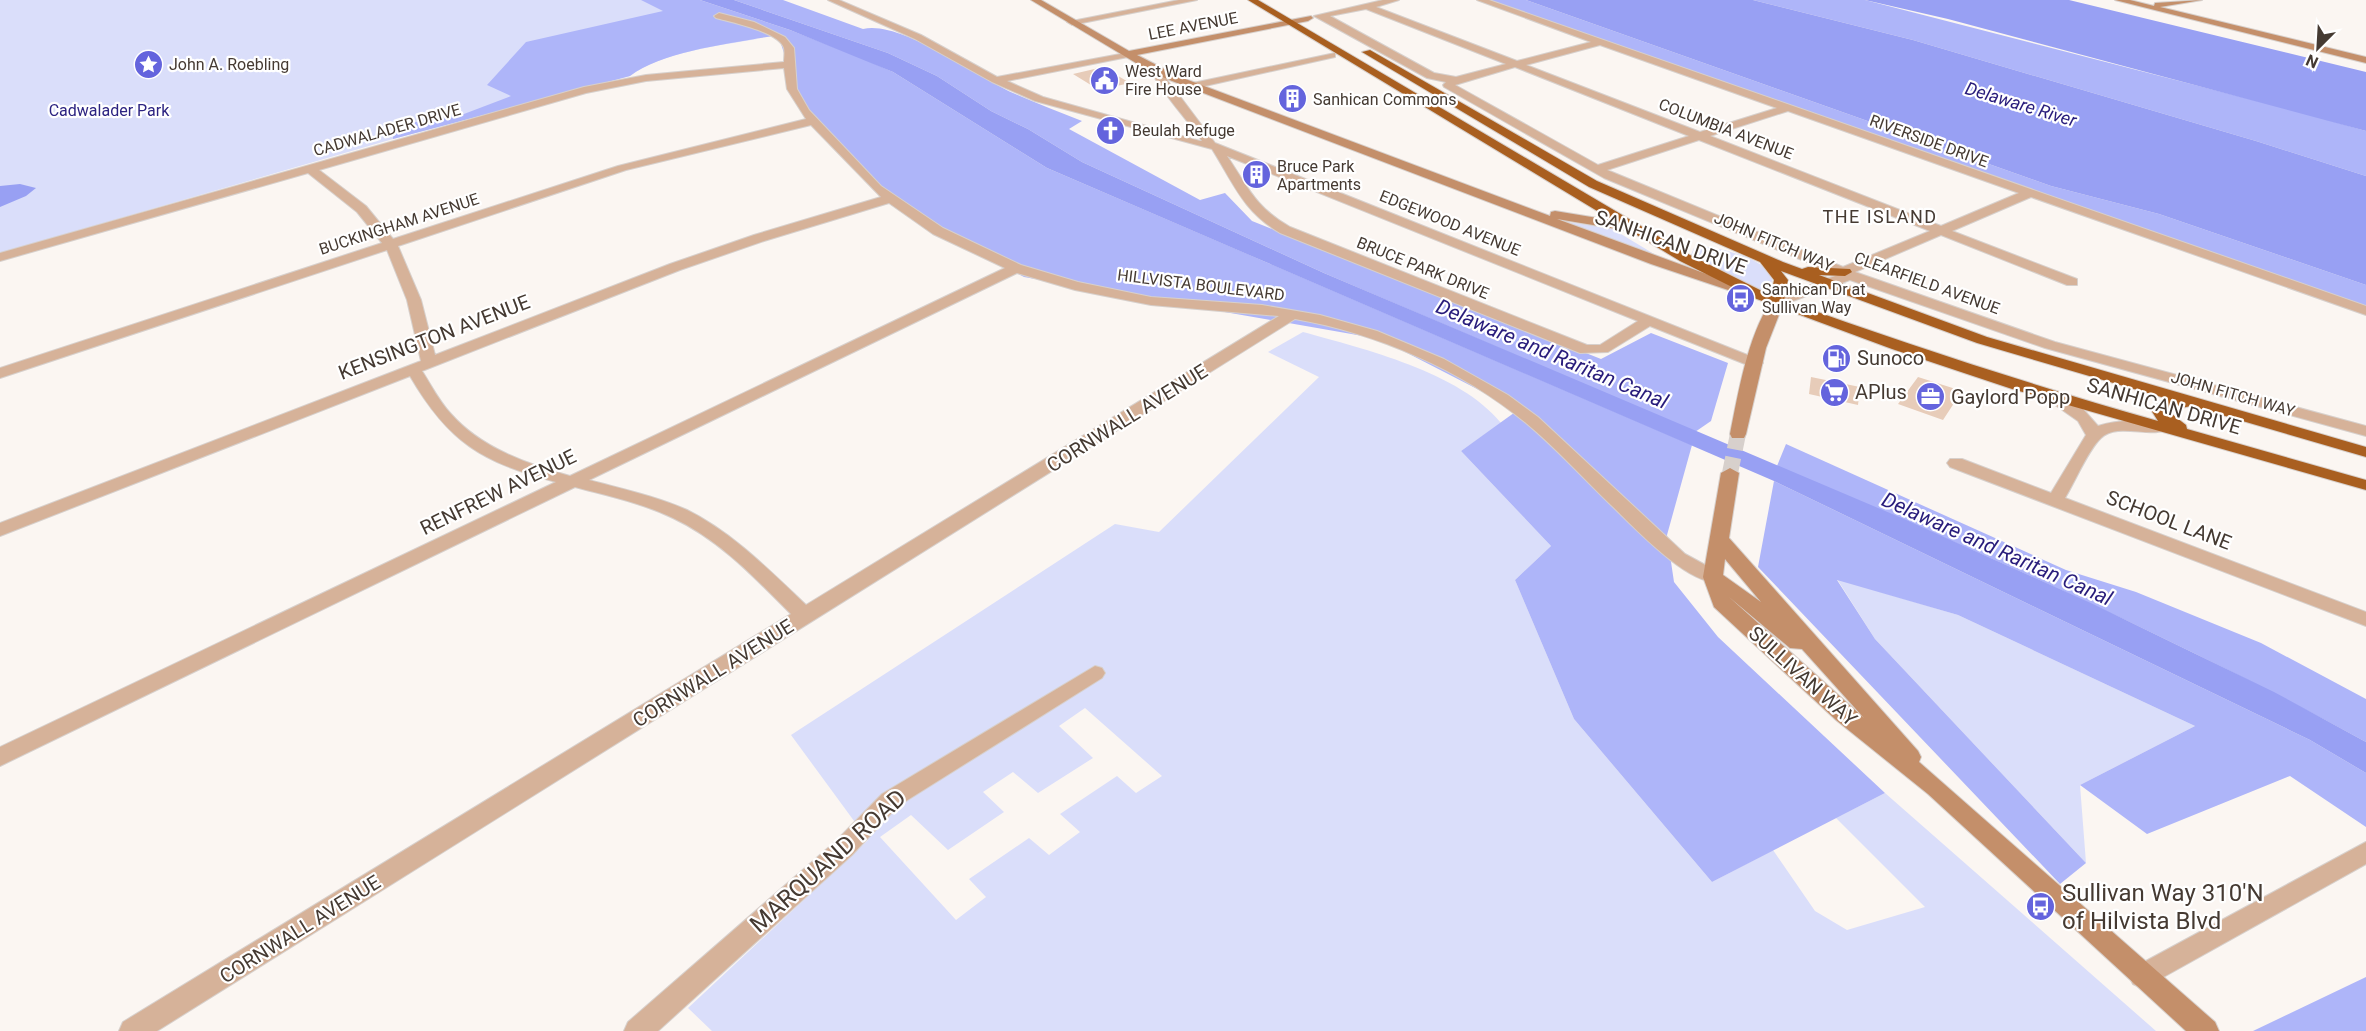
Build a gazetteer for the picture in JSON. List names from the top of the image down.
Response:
{
  "streets": {
    "highway": ["SANHICAN DRIVE", "JOHN FITCH WAY"],
    "main road": ["LEE AVENUE", "SULLIVAN WAY"],
    "street": [
      "COLUMBIA AVENUE",
      "CADWALADER DRIVE",
      "RIVERSIDE DRIVE",
      "EDGEWOOD AVENUE",
      "BUCKINGHAM AVENUE",
      "BRUCE PARK DRIVE",
      "CLEARFIELD AVENUE",
      "HILLVISTA BOULEVARD",
      "KENSINGTON AVENUE",
      "CORNWALL AVENUE",
      "RENFREW AVENUE",
      "SCHOOL LANE",
      "MARQUAND ROAD"
    ]
  },
  "crossings": [
    ["LEE AVENUE", "COLUMBIA AVENUE"],
    ["LEE AVENUE", "EDGEWOOD AVENUE"],
    ["LEE AVENUE", "SANHICAN DRIVE"],
    ["LEE AVENUE", "JOHN FITCH WAY"],
    ["CADWALADER DRIVE", "HILLVISTA BOULEVARD"],
    ["EDGEWOOD AVENUE", "BRUCE PARK DRIVE"],
    ["BUCKINGHAM AVENUE", "HILLVISTA BOULEVARD"],
    ["SANHICAN DRIVE", "BRUCE PARK DRIVE"],
    ["HILLVISTA BOULEVARD", "KENSINGTON AVENUE"],
    ["HILLVISTA BOULEVARD", "CORNWALL AVENUE"],
    ["HILLVISTA BOULEVARD", "RENFREW AVENUE"],
    ["HILLVISTA BOULEVARD", "SULLIVAN WAY"]
  ],
  "districts": ["THE ISLAND"],
  "water": ["Delaware River", "Delaware and Raritan Canal"],
  "parks": ["Cadwalader Park"],
  "places": {
    "place": ["John A. Roebling"],
    "public building": ["West Ward Fire House"],
    "building": ["Sanhican Commons", "Bruce Park Apartments"],
    "church": ["Beulah Refuge"],
    "bus stop": ["Sanhican Dr at Sullivan Way", "Sullivan Way 310'N of Hilvista Blvd"],
    "fuel station": ["Sunoco"],
    "supermarket": ["APlus"],
    "office": ["Gaylord Popp"]
  },
  "north": "bottom left"
}
